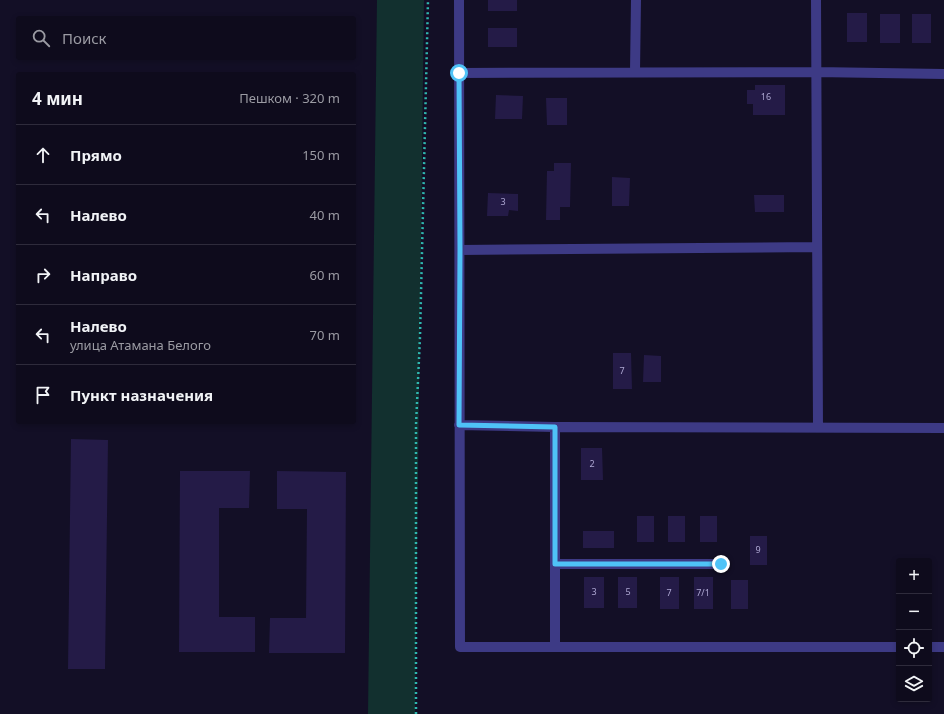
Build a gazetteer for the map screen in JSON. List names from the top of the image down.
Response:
{
  "house_numbers": [
    "16",
    "3",
    "7",
    "2",
    "9",
    "3",
    "5",
    "7",
    "7/1"
  ],
  "page": {
    "search": "Поиск",
    "heading": ["4 мин", "Пешком · 320 m"],
    "list": [
      ["Прямо", "150 m"],
      ["Налево", "40 m"],
      ["Направо", "60 m"],
      ["Налево", "улица Атамана Белого", "70 m"],
      "Пункт назначения"
    ],
    "map_buttons": ["+", "−"]
  }
}
